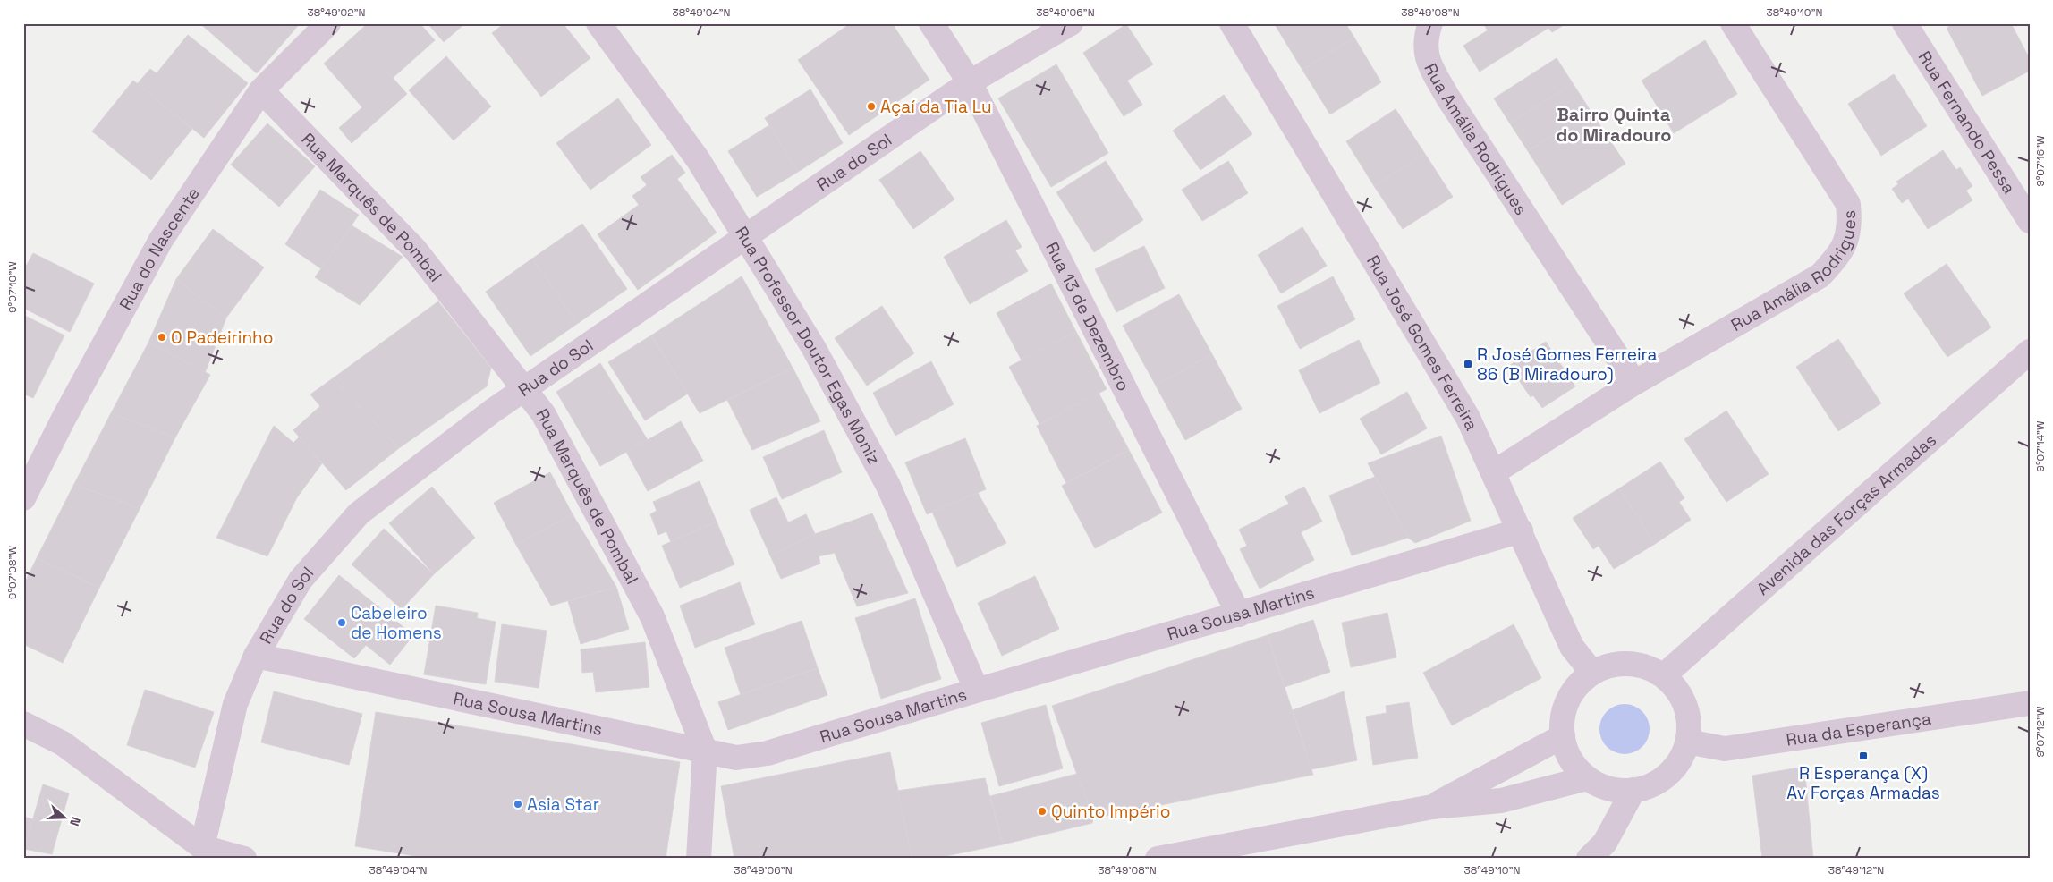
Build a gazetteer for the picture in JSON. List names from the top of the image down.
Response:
{
  "streets": {
    "street": [
      "Rua Fernando Pessa",
      "Rua Amália Rodrigues",
      "Rua do Sol",
      "Rua Marquês de Pombal",
      "Rua do Nascente",
      "Rua 13 de Dezembro",
      "Rua José Gomes Ferreira",
      "Rua Professor Doutor Egas Moniz",
      "Avenida das Forças Armadas",
      "Rua Sousa Martins",
      "Rua da Esperança"
    ]
  },
  "crossings": [
    ["Rua Amália Rodrigues", "Rua José Gomes Ferreira"],
    ["Rua do Sol", "Rua Marquês de Pombal"],
    ["Rua do Sol", "Rua 13 de Dezembro"],
    ["Rua do Sol", "Rua Professor Doutor Egas Moniz"],
    ["Rua do Sol", "Rua Sousa Martins"],
    ["Rua Marquês de Pombal", "Rua do Nascente"],
    ["Rua Marquês de Pombal", "Rua Sousa Martins"],
    ["Rua 13 de Dezembro", "Rua Sousa Martins"],
    ["Rua José Gomes Ferreira", "Avenida das Forças Armadas"],
    ["Rua José Gomes Ferreira", "Rua Sousa Martins"],
    ["Rua José Gomes Ferreira", "Rua da Esperança"],
    ["Rua Professor Doutor Egas Moniz", "Rua Sousa Martins"],
    ["Avenida das Forças Armadas", "Rua da Esperança"]
  ],
  "districts": ["Bairro Quinta do Miradouro"],
  "places": {
    "other": [
      "Açaí da Tia Lu",
      "O Padeirinho",
      "Cabeleiro de Homens",
      "Asia Star",
      "Quinto Império"
    ],
    "transit": ["R José Gomes Ferreira 86 (B Miradouro)", "R Esperança (X) Av Forças Armadas"]
  },
  "north": "right",
  "coordinates": [
    "38°49'02\"N",
    "38°49'04\"N",
    "38°49'06\"N",
    "38°49'08\"N",
    "38°49'10\"N",
    "9°07'16\"W",
    "9°07'10\"W",
    "9°07'14\"W",
    "9°07'08\"W",
    "9°07'12\"W",
    "38°49'12\"N"
  ]
}
